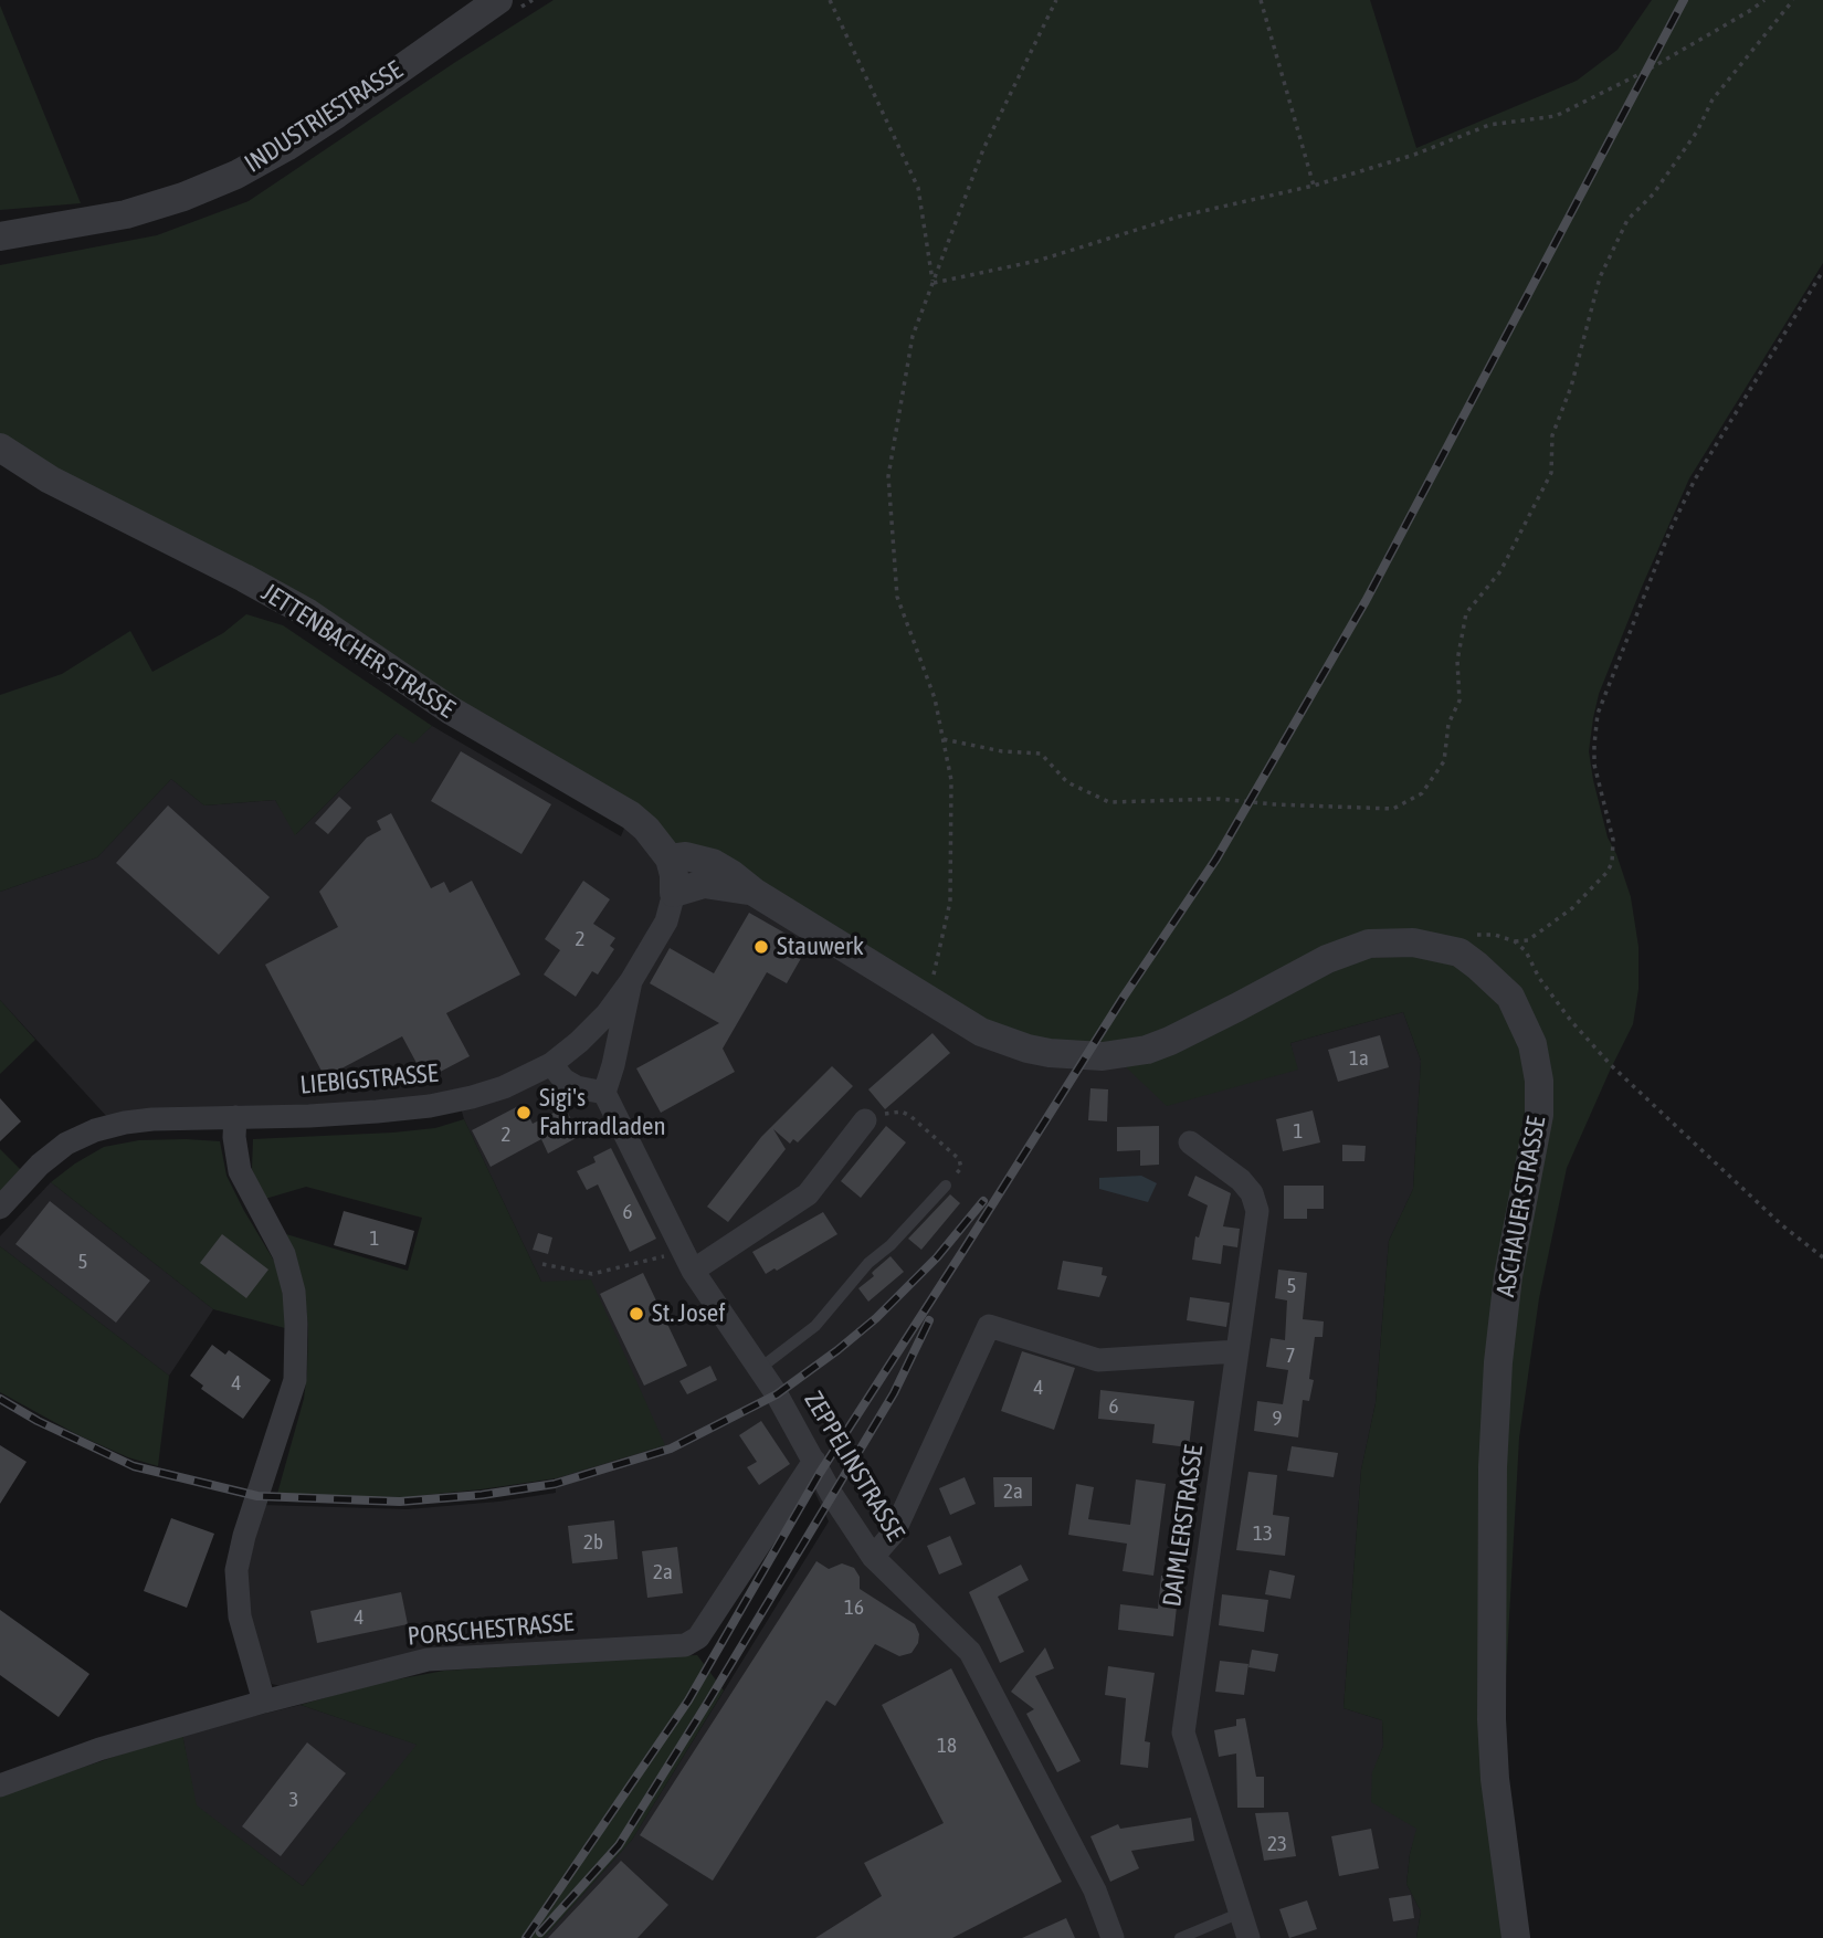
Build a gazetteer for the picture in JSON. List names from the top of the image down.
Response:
{
  "streets": {
    "street": [
      "INDUSTRIESTRASSE",
      "JETTENBACHER STRASSE",
      "LIEBIGSTRASSE",
      "ASCHAUER STRASSE",
      "ZEPPELINSTRASSE",
      "DAIMLERSTRASSE",
      "PORSCHESTRASSE"
    ]
  },
  "crossings": [
    ["JETTENBACHER STRASSE", "ASCHAUER STRASSE"],
    ["LIEBIGSTRASSE", "ASCHAUER STRASSE"],
    ["ZEPPELINSTRASSE", "PORSCHESTRASSE"]
  ],
  "places": ["Stauwerk", "Sigi's Fahrradladen", "St. Josef"],
  "house_numbers": [
    "2",
    "1a",
    "1",
    "2",
    "6",
    "1",
    "5",
    "5",
    "7",
    "4",
    "4",
    "6",
    "9",
    "2a",
    "13",
    "2b",
    "2a",
    "16",
    "4",
    "18",
    "3",
    "23"
  ]
}
